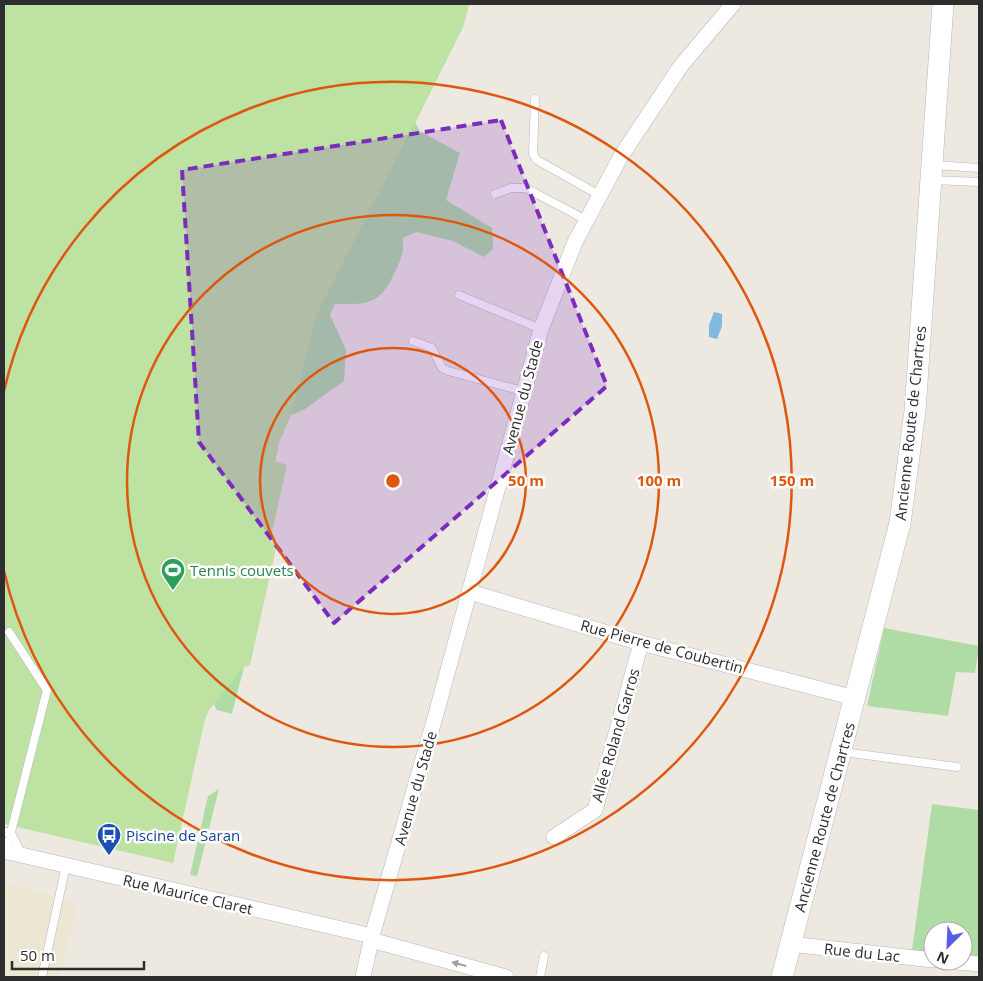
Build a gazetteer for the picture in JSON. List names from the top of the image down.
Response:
{
  "streets": {
    "main road": ["Ancienne Route de Chartres"],
    "street": [
      "Avenue du Stade",
      "Rue Pierre de Coubertin",
      "Allée Roland Garros",
      "Rue Maurice Claret",
      "Rue du Lac"
    ]
  },
  "crossings": [
    ["Avenue du Stade", "Rue Pierre de Coubertin"],
    ["Avenue du Stade", "Rue Maurice Claret"],
    ["Ancienne Route de Chartres", "Rue Pierre de Coubertin"],
    ["Ancienne Route de Chartres", "Rue du Lac"],
    ["Rue Pierre de Coubertin", "Allée Roland Garros"]
  ],
  "places": {
    "sports": ["Tennis couvets"],
    "bus stop": ["Piscine de Saran"]
  },
  "scale_bar": "50 m",
  "north": "bottom left",
  "rings": ["50 m", "100 m", "150 m"]
}
